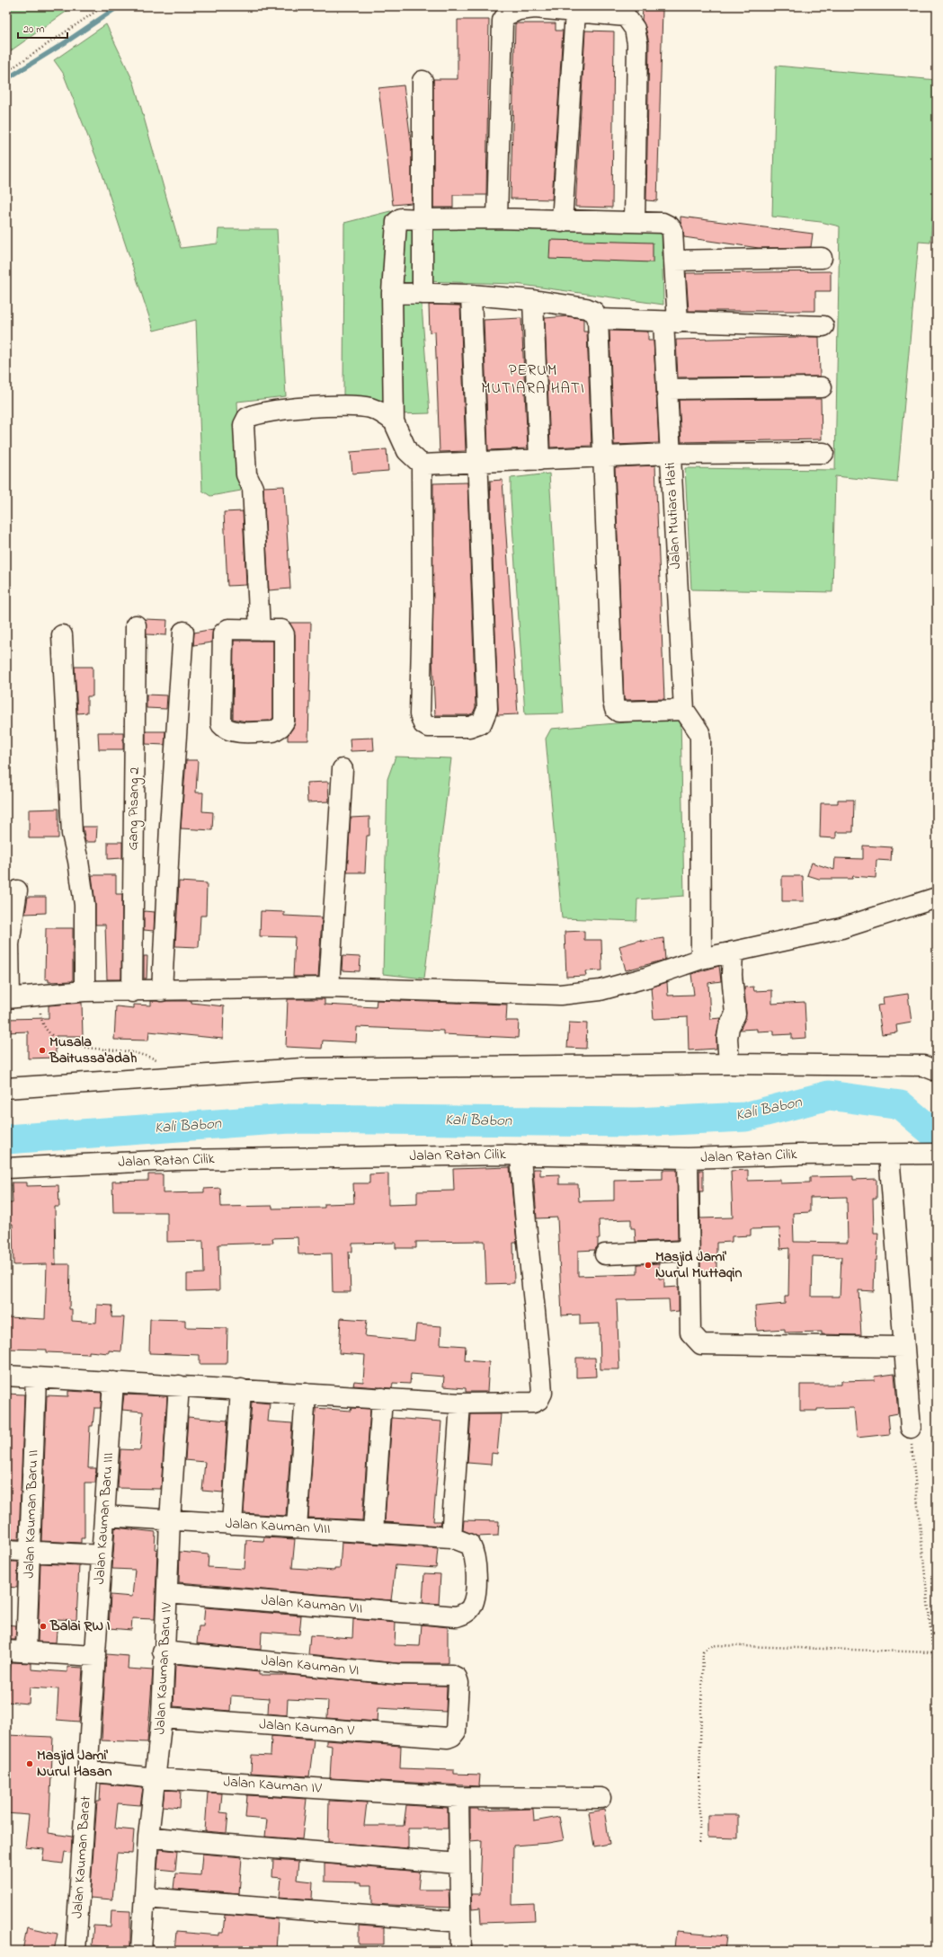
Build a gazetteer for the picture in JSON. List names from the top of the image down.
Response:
{
  "streets": {
    "street": [
      "Jalan Mutiara Hati",
      "Gang Pisang 2",
      "Jalan Ratan Cilik",
      "Jalan Kauman Baru II",
      "Jalan Kauman Baru III",
      "Jalan Kauman VIII",
      "Jalan Kauman VII",
      "Jalan Kauman VI",
      "Jalan Kauman Baru IV",
      "Jalan Kauman V",
      "Jalan Kauman IV",
      "Jalan Kauman Barat"
    ]
  },
  "crossings": [
    ["Jalan Kauman Baru III", "Jalan Kauman VIII"],
    ["Jalan Kauman Baru III", "Jalan Kauman Barat"],
    ["Jalan Kauman VIII", "Jalan Kauman VII"],
    ["Jalan Kauman VIII", "Jalan Kauman Baru IV"],
    ["Jalan Kauman VII", "Jalan Kauman Baru IV"],
    ["Jalan Kauman VI", "Jalan Kauman Baru IV"],
    ["Jalan Kauman VI", "Jalan Kauman V"],
    ["Jalan Kauman Baru IV", "Jalan Kauman V"],
    ["Jalan Kauman Baru IV", "Jalan Kauman IV"],
    ["Jalan Kauman IV", "Jalan Kauman Barat"]
  ],
  "districts": ["PERUM MUTIARA HATI"],
  "water": ["Kali Babon"],
  "places": [
    "Musala Baitussa'adah",
    "Masjid Jami' Nurul Muttaqin",
    "Balai RW I",
    "Masjid Jami' Nurul Hasan"
  ],
  "scale_bar": "20 m"
}
